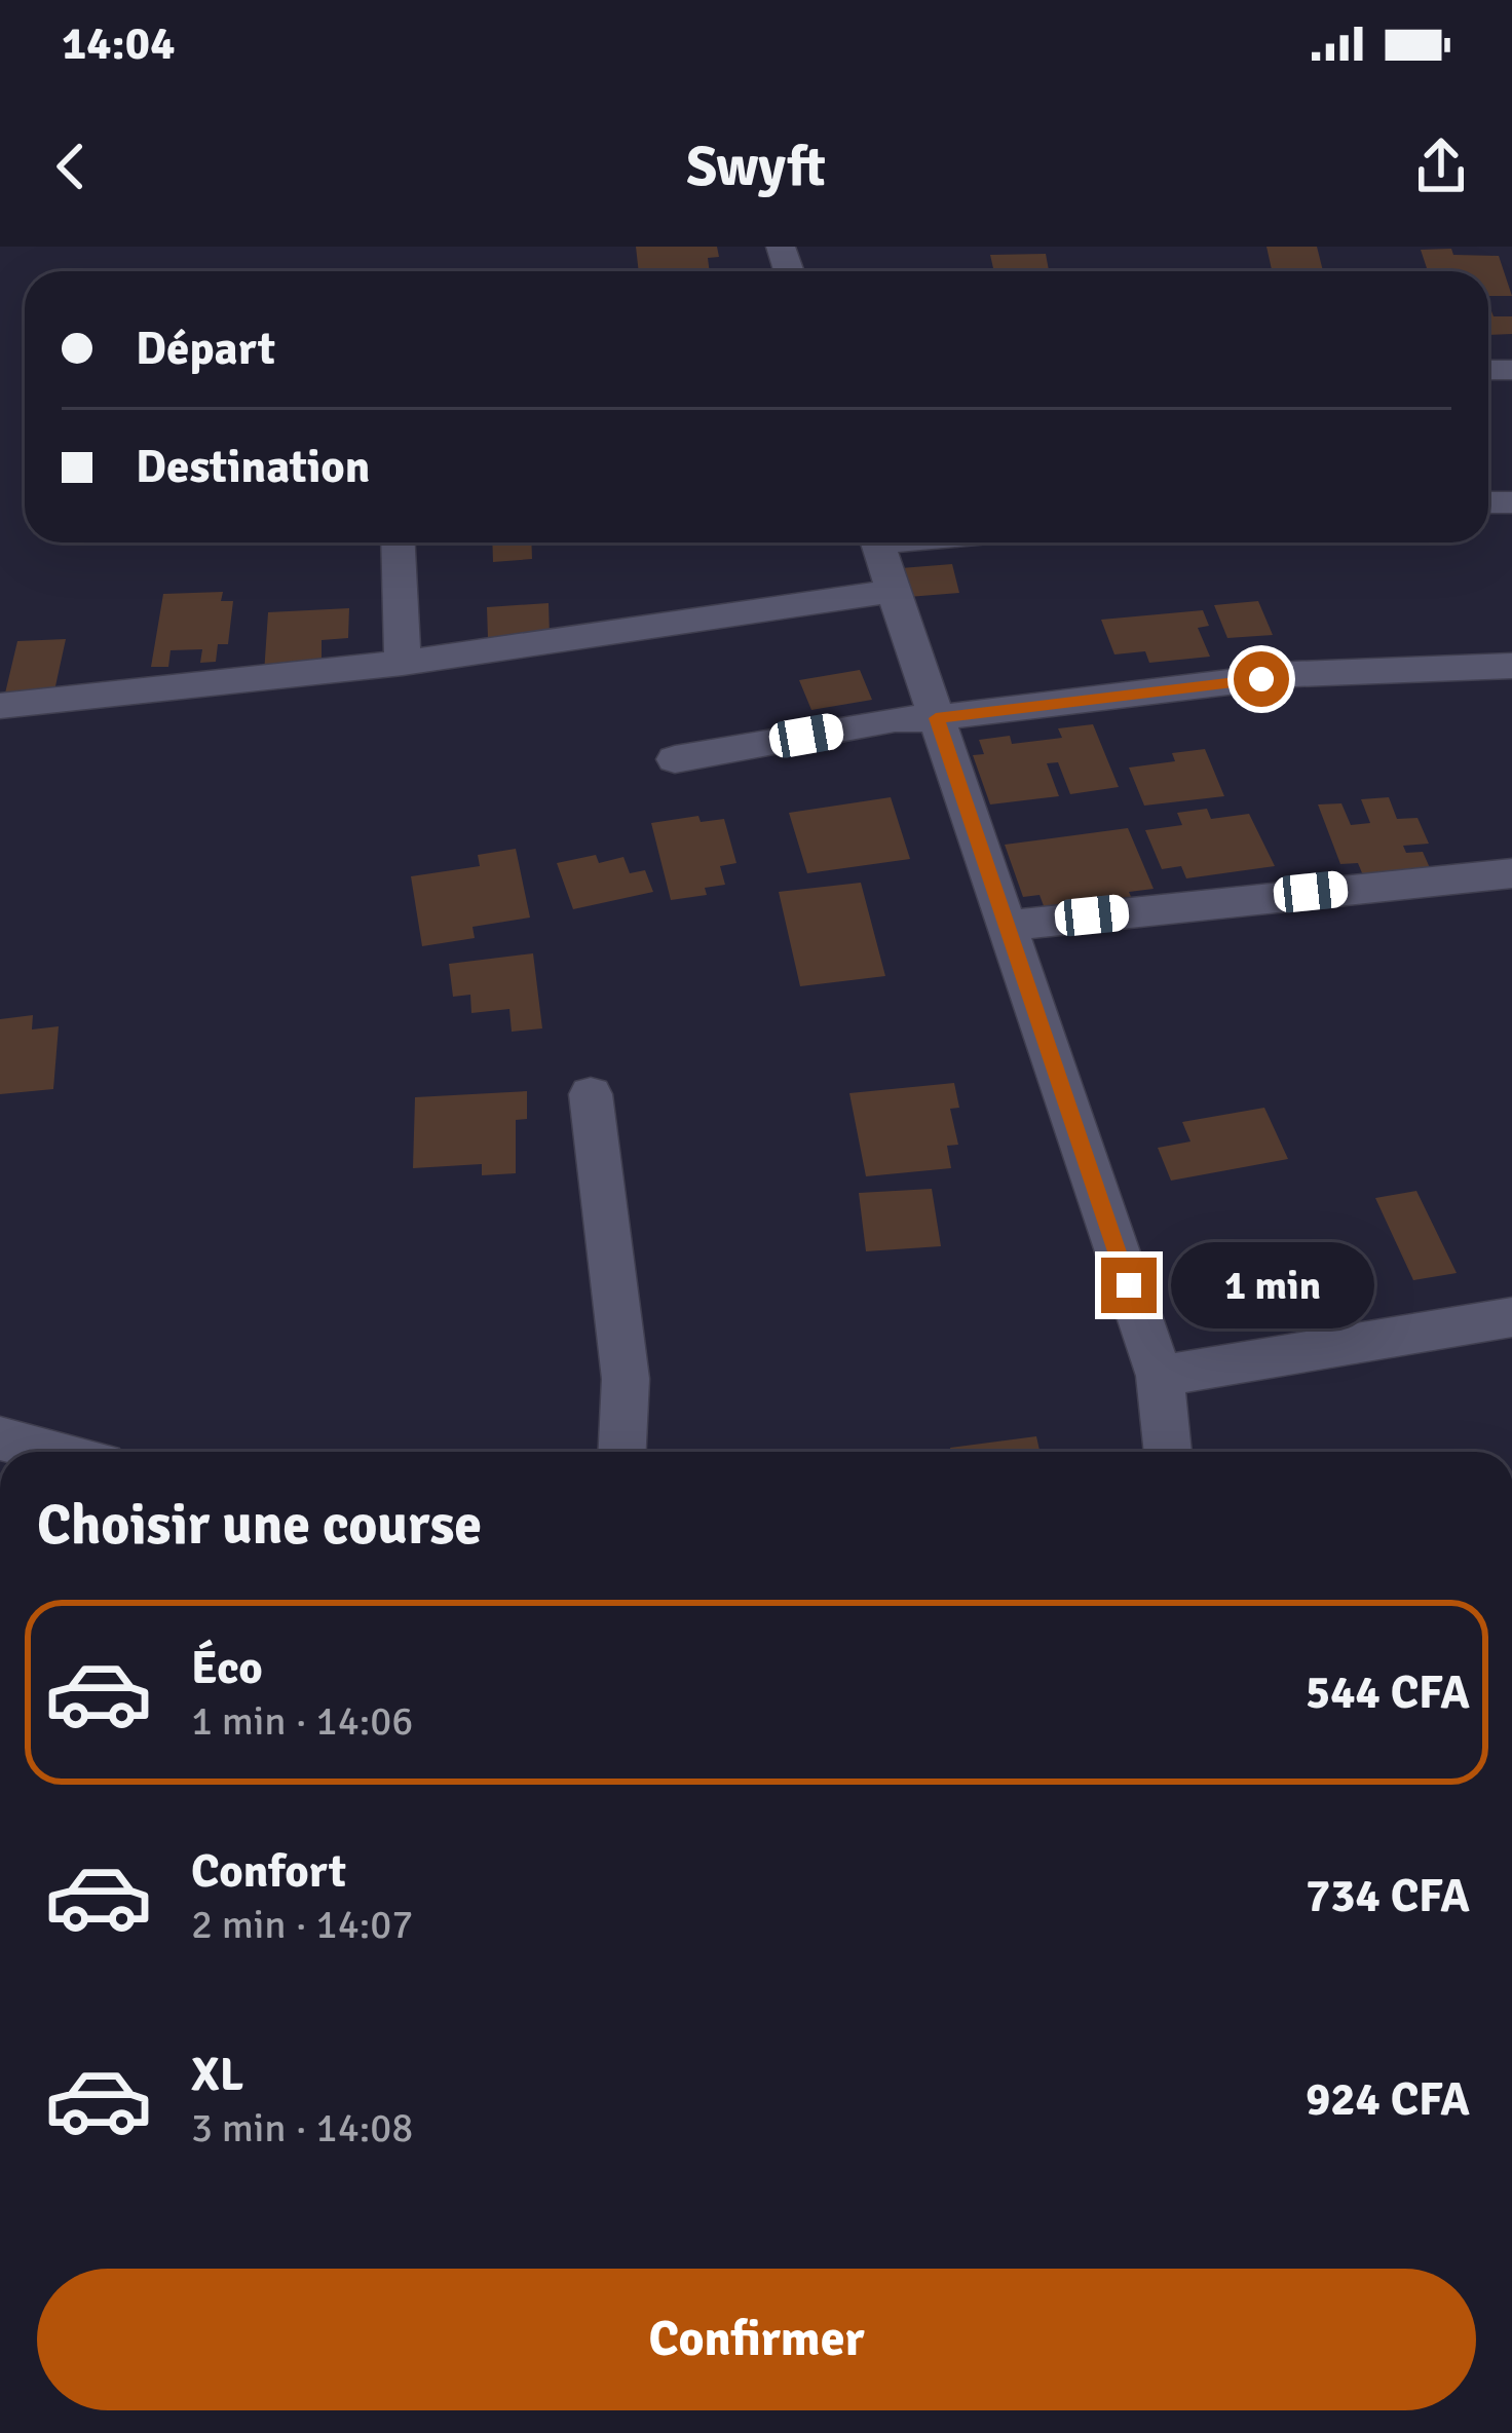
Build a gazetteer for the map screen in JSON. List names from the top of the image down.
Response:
{
  "page": {
    "status": "14:04",
    "header": "Swyft",
    "banner": ["Départ", "Destination"],
    "bubble": "1 min",
    "heading": "Choisir une course",
    "list": [
      {
        "name": "Éco",
        "note": "1 min · 14:06",
        "value": "544 CFA"
      },
      {
        "name": "Confort",
        "note": "2 min · 14:07",
        "value": "734 CFA"
      },
      {
        "name": "XL",
        "note": "3 min · 14:08",
        "value": "924 CFA"
      }
    ],
    "buttons": "Confirmer"
  }
}
